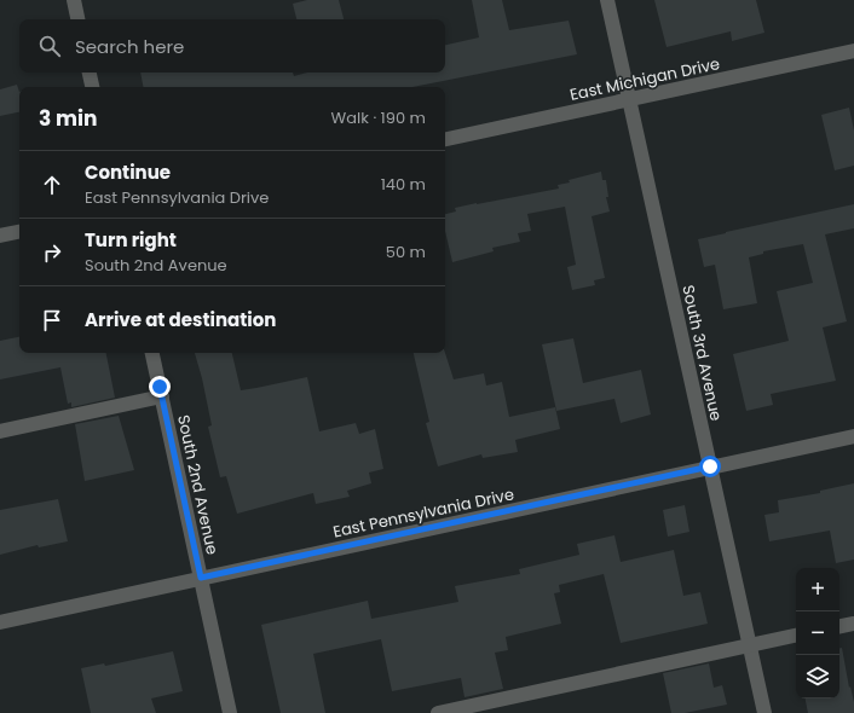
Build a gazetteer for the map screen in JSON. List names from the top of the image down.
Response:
{
  "streets": {
    "street": [
      "East Michigan Drive",
      "South 3rd Avenue",
      "South 2nd Avenue",
      "East Pennsylvania Drive"
    ]
  },
  "crossings": [
    ["East Michigan Drive", "South 3rd Avenue"],
    ["South 3rd Avenue", "East Pennsylvania Drive"],
    ["South 2nd Avenue", "East Pennsylvania Drive"]
  ],
  "page": {
    "search": "Search here",
    "heading": ["3 min", "Walk · 190 m"],
    "list": [
      ["Continue", "East Pennsylvania Drive", "140 m"],
      ["Turn right", "South 2nd Avenue", "50 m"],
      "Arrive at destination"
    ],
    "map_buttons": ["+", "−"]
  }
}
